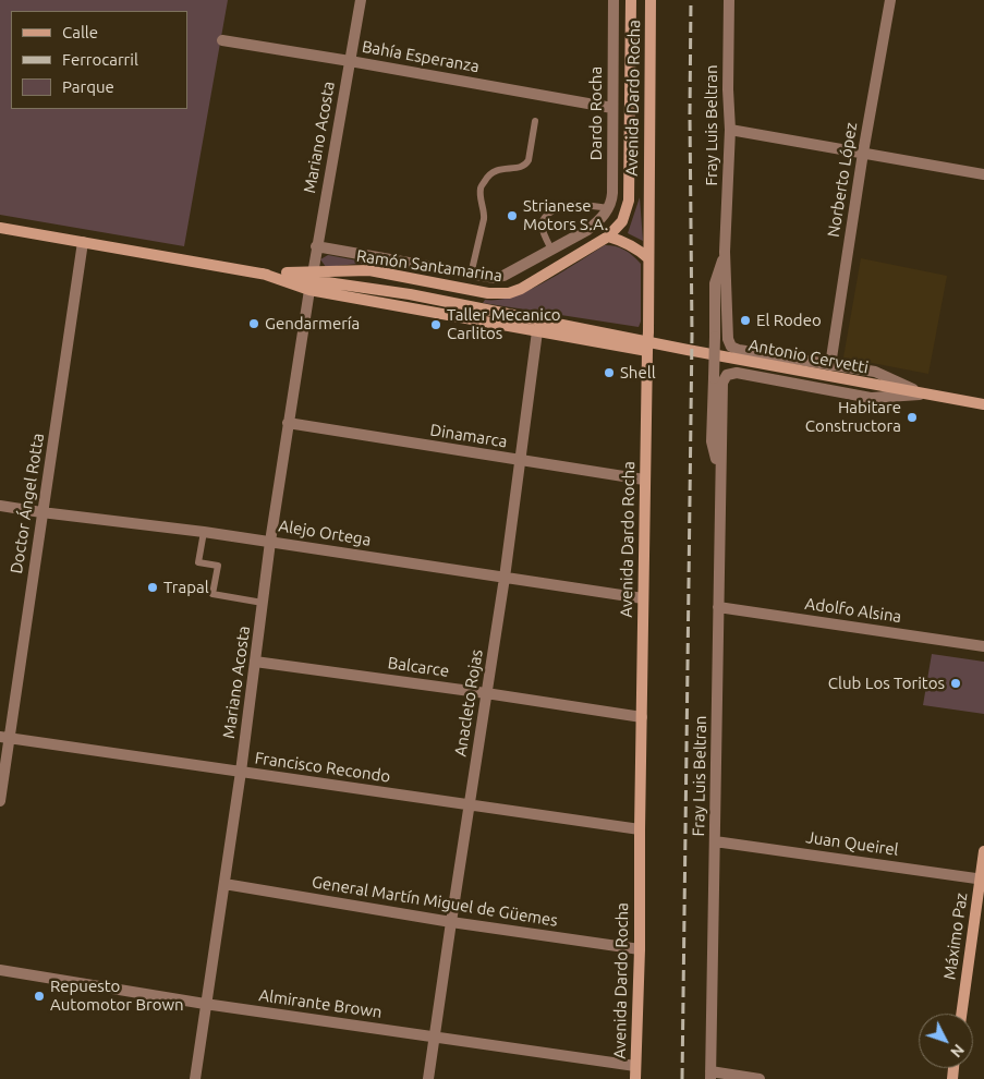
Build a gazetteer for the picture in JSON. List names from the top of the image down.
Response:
{
  "streets": {
    "main road": [
      "Avenida Dardo Rocha",
      "Ramón Santamarina",
      "Antonio Cervetti",
      "Máximo Paz"
    ],
    "street": [
      "Bahía Esperanza",
      "Dardo Rocha",
      "Fray Luis Beltran",
      "Mariano Acosta",
      "Norberto López",
      "Dinamarca",
      "Doctor Ángel Rotta",
      "Alejo Ortega",
      "Adolfo Alsina",
      "Balcarce",
      "Anacleto Rojas",
      "Francisco Recondo",
      "Juan Queirel",
      "General Martín Miguel de Güemes",
      "Almirante Brown"
    ]
  },
  "crossings": [
    ["Bahía Esperanza", "Dardo Rocha"],
    ["Bahía Esperanza", "Mariano Acosta"],
    ["Avenida Dardo Rocha", "Ramón Santamarina"],
    ["Avenida Dardo Rocha", "Dinamarca"],
    ["Avenida Dardo Rocha", "Alejo Ortega"],
    ["Avenida Dardo Rocha", "Balcarce"],
    ["Avenida Dardo Rocha", "Francisco Recondo"],
    ["Avenida Dardo Rocha", "General Martín Miguel de Güemes"],
    ["Avenida Dardo Rocha", "Almirante Brown"],
    ["Dardo Rocha", "Ramón Santamarina"],
    ["Fray Luis Beltran", "Antonio Cervetti"],
    ["Fray Luis Beltran", "Adolfo Alsina"],
    ["Fray Luis Beltran", "Juan Queirel"],
    ["Mariano Acosta", "Ramón Santamarina"],
    ["Mariano Acosta", "Dinamarca"],
    ["Mariano Acosta", "Alejo Ortega"],
    ["Mariano Acosta", "Balcarce"],
    ["Mariano Acosta", "Francisco Recondo"],
    ["Mariano Acosta", "General Martín Miguel de Güemes"],
    ["Mariano Acosta", "Almirante Brown"],
    ["Norberto López", "Antonio Cervetti"],
    ["Ramón Santamarina", "Antonio Cervetti"],
    ["Ramón Santamarina", "Doctor Ángel Rotta"],
    ["Ramón Santamarina", "Anacleto Rojas"],
    ["Dinamarca", "Anacleto Rojas"],
    ["Doctor Ángel Rotta", "Alejo Ortega"],
    ["Doctor Ángel Rotta", "Francisco Recondo"],
    ["Alejo Ortega", "Anacleto Rojas"],
    ["Balcarce", "Anacleto Rojas"],
    ["Anacleto Rojas", "Francisco Recondo"],
    ["Anacleto Rojas", "General Martín Miguel de Güemes"],
    ["Anacleto Rojas", "Almirante Brown"],
    ["Juan Queirel", "Máximo Paz"]
  ],
  "places": [
    "Strianese Motors S.A.",
    "El Rodeo",
    "Gendarmería",
    "Taller Mecanico Carlitos",
    "Shell",
    "Habitare Constructora",
    "Trapal",
    "Club Los Toritos",
    "Repuesto Automotor Brown"
  ],
  "legend": ["Calle", "Ferrocarril", "Parque"],
  "north": "bottom right"
}
